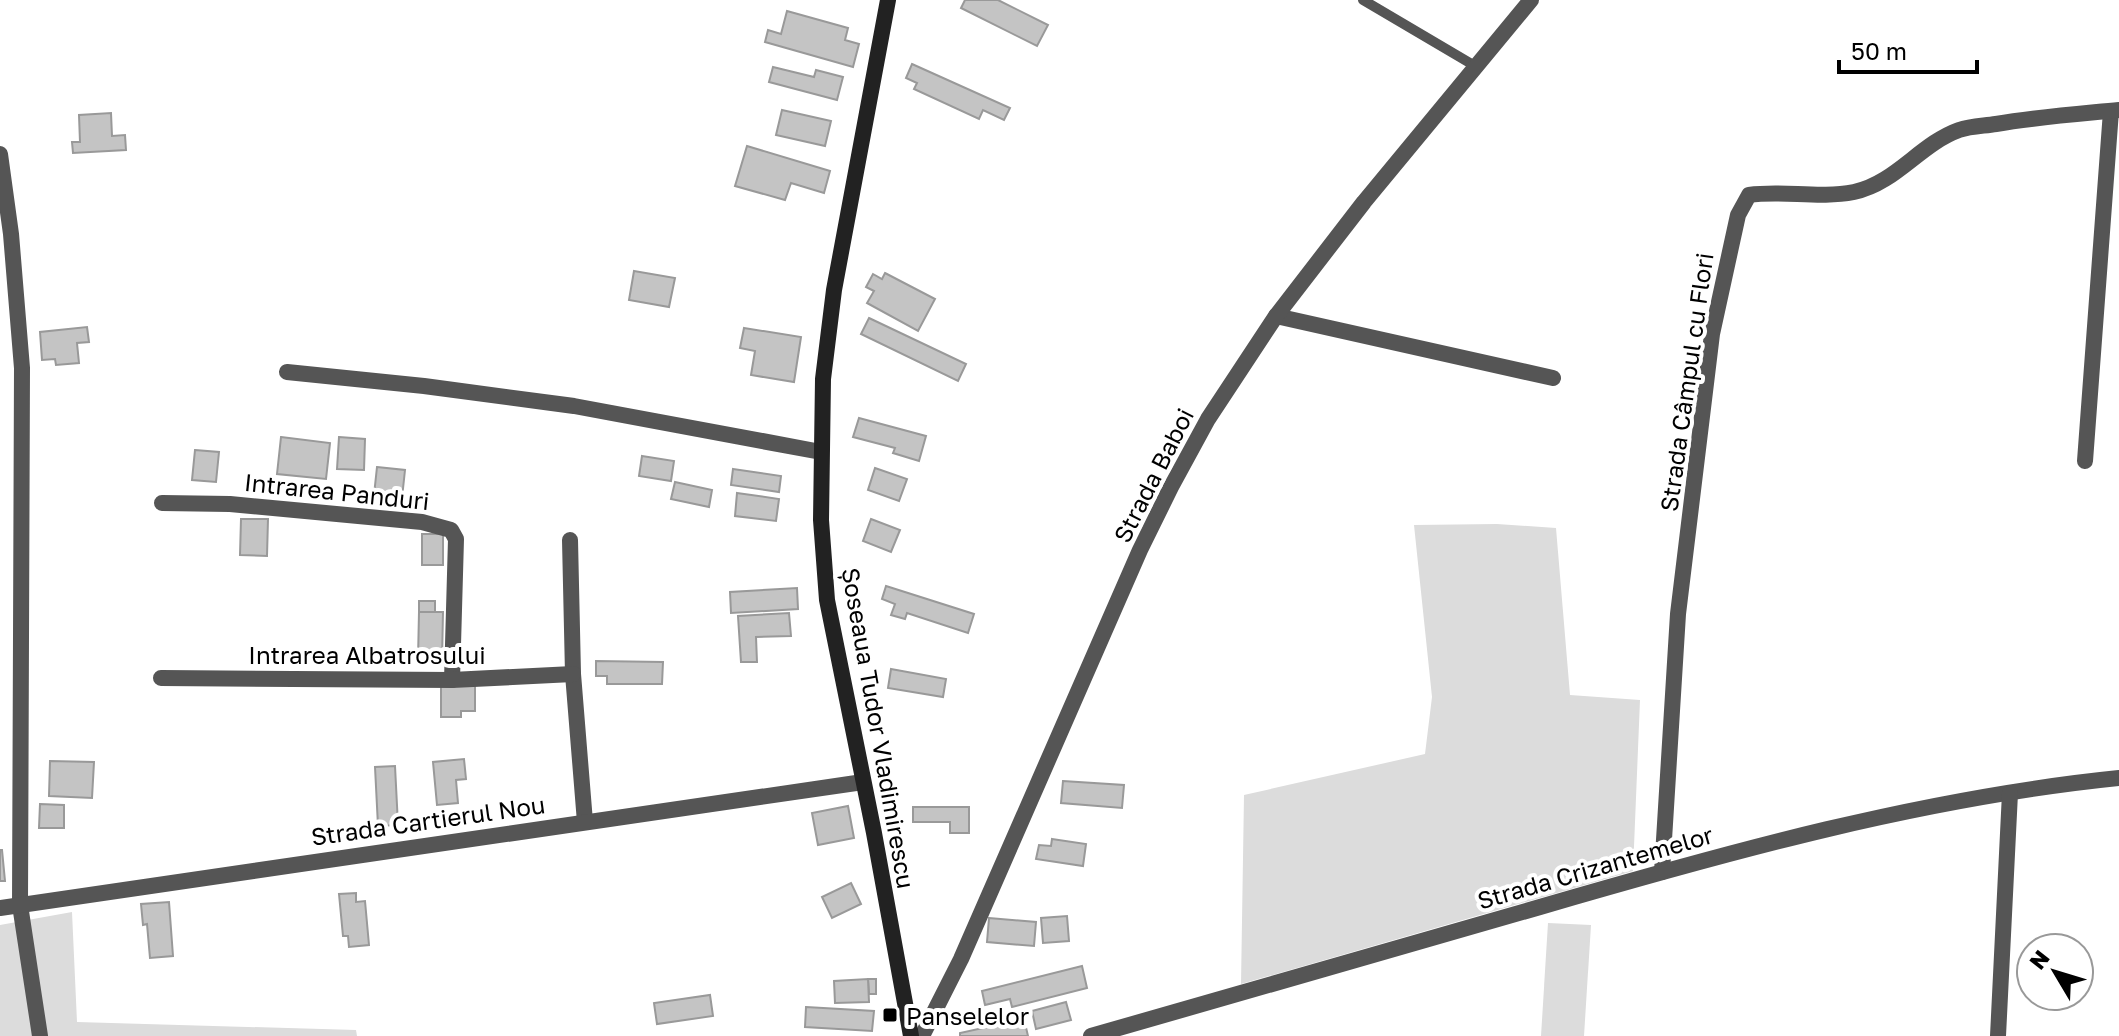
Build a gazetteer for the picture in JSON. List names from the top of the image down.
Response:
{
  "streets": {
    "main road": ["Șoseaua Tudor Vladimirescu"],
    "street": [
      "Strada Câmpul cu Flori",
      "Strada Baboi",
      "Intrarea Panduri",
      "Intrarea Albatrosului",
      "Strada Cartierul Nou",
      "Strada Crizantemelor"
    ]
  },
  "crossings": [
    ["Strada Câmpul cu Flori", "Strada Crizantemelor"],
    ["Intrarea Panduri", "Intrarea Albatrosului"],
    ["Șoseaua Tudor Vladimirescu", "Strada Cartierul Nou"]
  ],
  "places": {
    "transit": ["Panselelor"]
  },
  "scale_bar": "50 m",
  "north": "top left"
}
